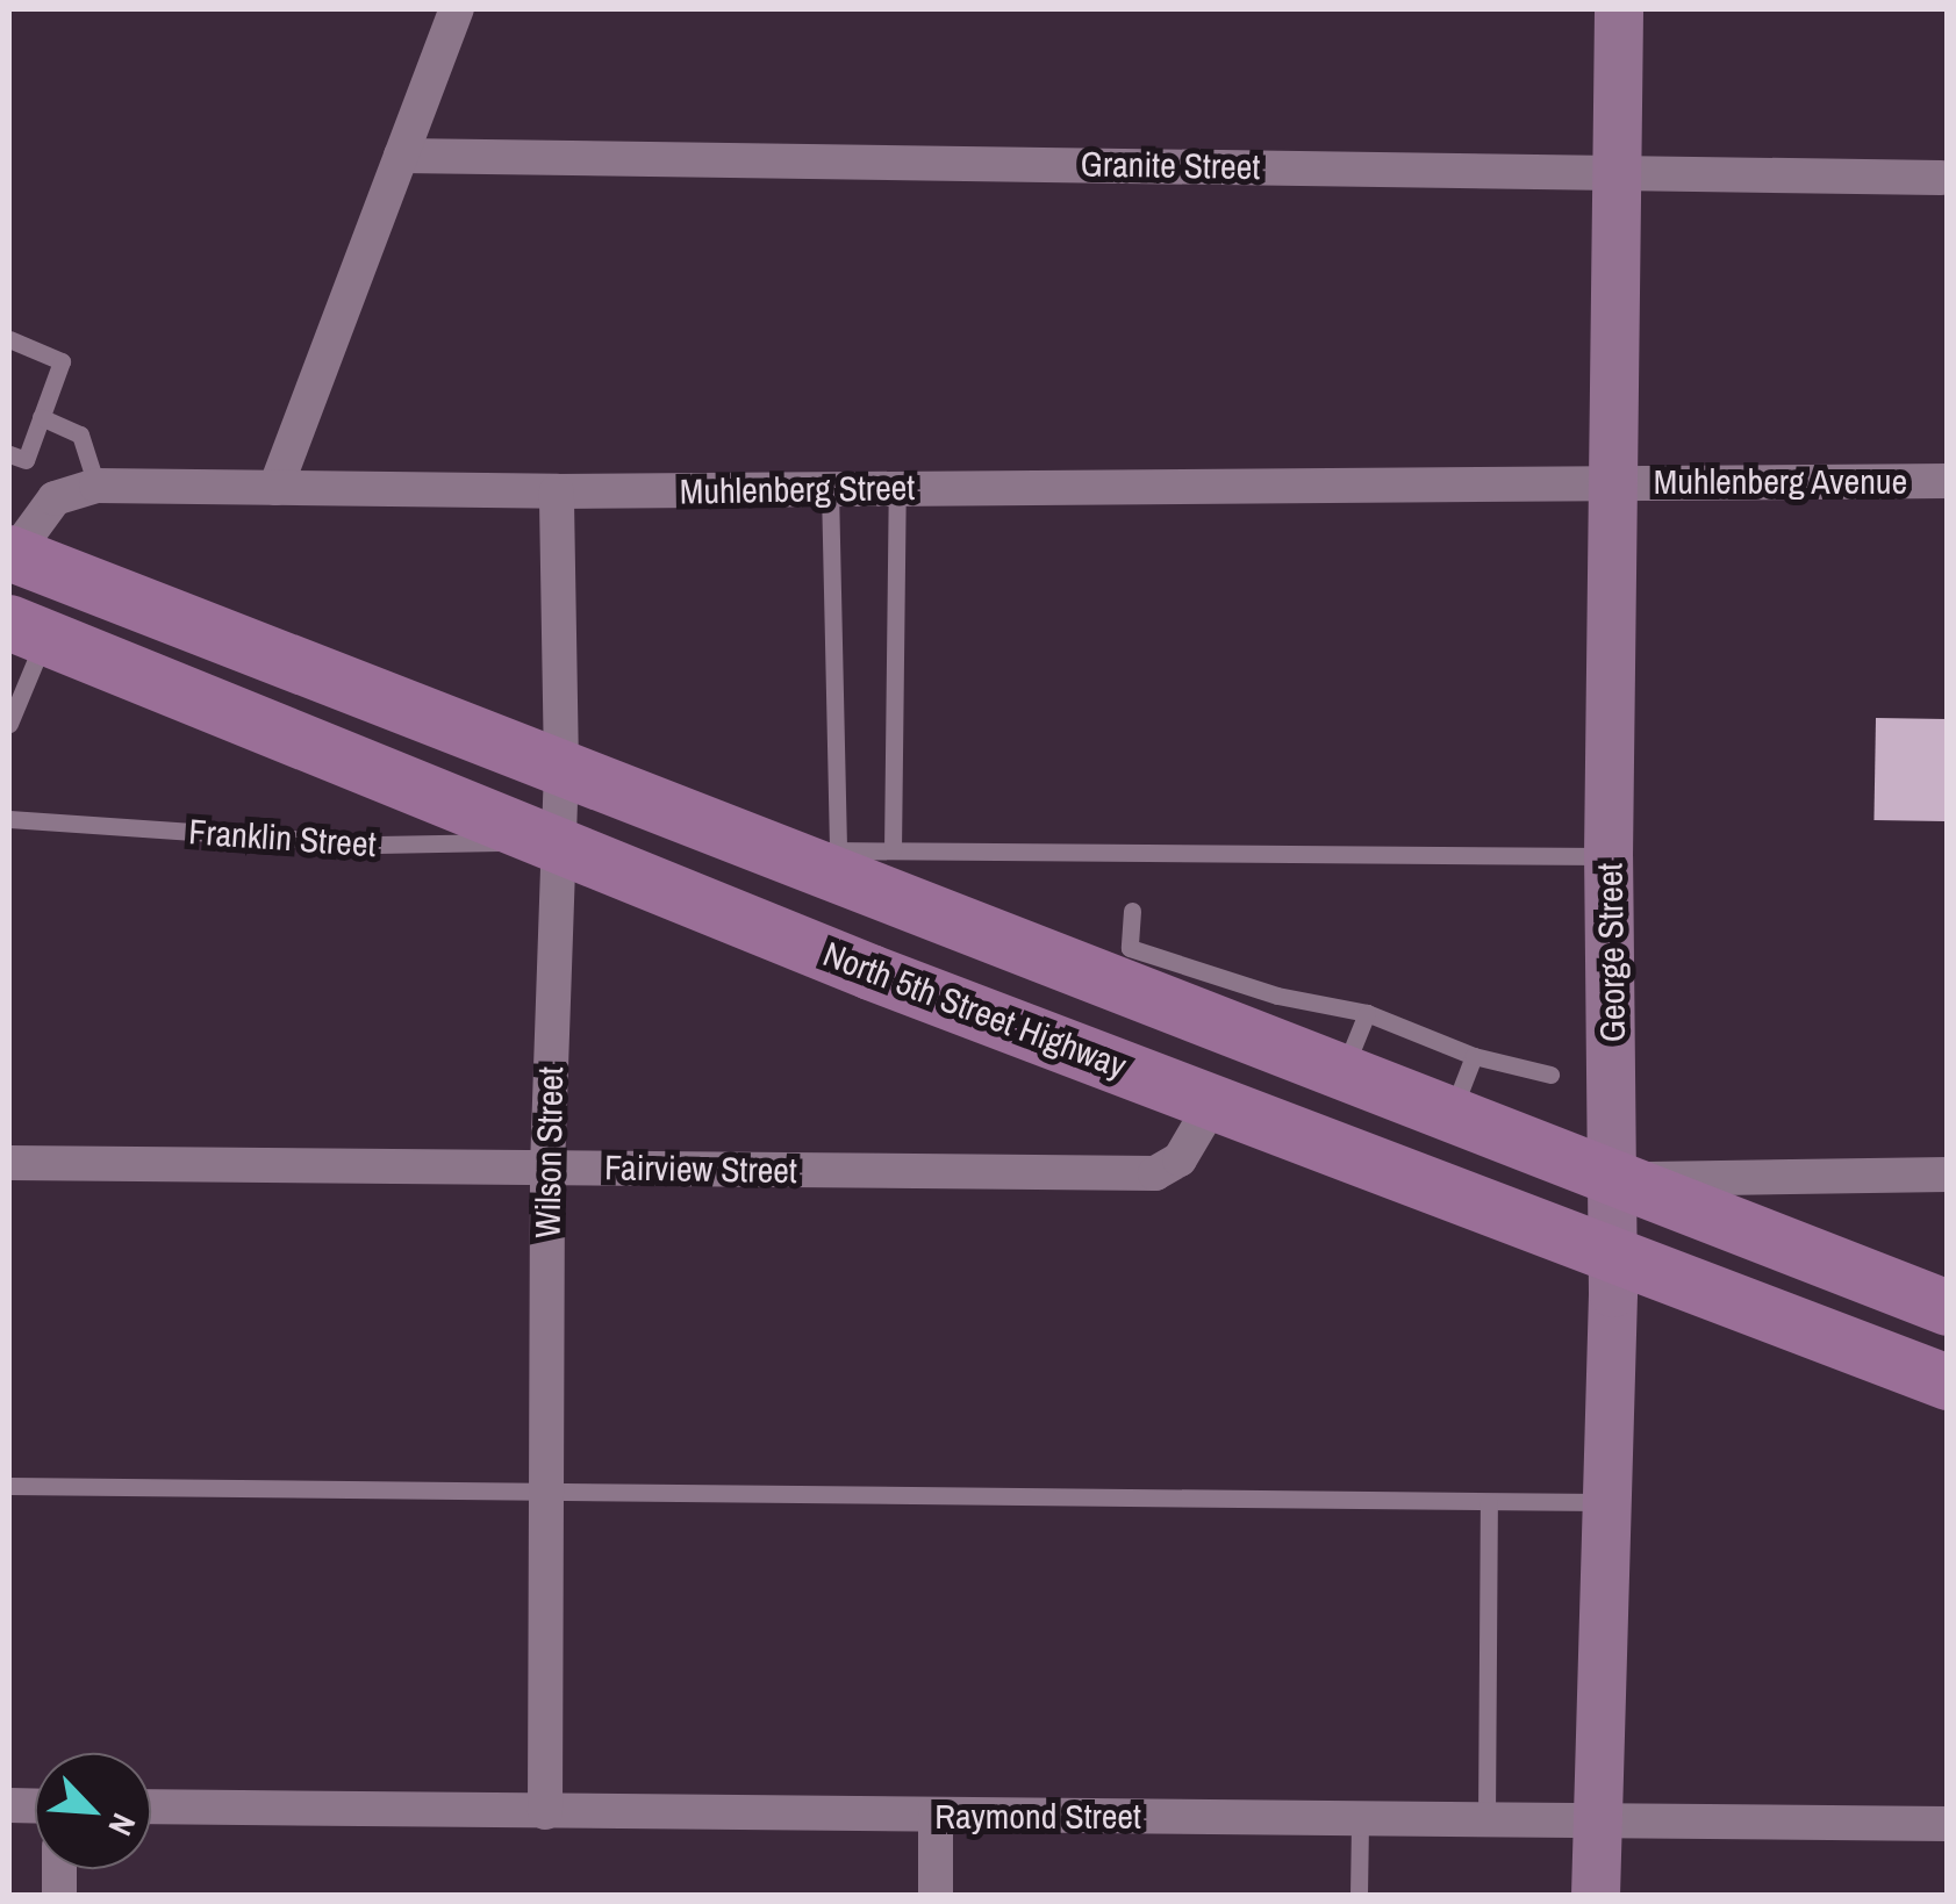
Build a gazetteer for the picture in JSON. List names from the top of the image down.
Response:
{
  "streets": {
    "main road": ["North 5th Street Highway"],
    "street": [
      "Granite Street",
      "Muhlenberg Avenue",
      "Muhlenberg Street",
      "George Street",
      "Wilson Street",
      "Fairview Street",
      "Raymond Street"
    ],
    "lane": ["Franklin Street"]
  },
  "crossings": [
    ["Granite Street", "George Street"],
    ["Muhlenberg Avenue", "Muhlenberg Street"],
    ["Muhlenberg Avenue", "George Street"],
    ["Muhlenberg Street", "George Street"],
    ["Muhlenberg Street", "North 5th Street Highway"],
    ["Muhlenberg Street", "Wilson Street"],
    ["Franklin Street", "North 5th Street Highway"],
    ["Franklin Street", "Wilson Street"],
    ["George Street", "North 5th Street Highway"],
    ["George Street", "Raymond Street"],
    ["North 5th Street Highway", "Wilson Street"],
    ["North 5th Street Highway", "Fairview Street"],
    ["Wilson Street", "Fairview Street"],
    ["Wilson Street", "Raymond Street"]
  ],
  "north": "bottom right"
}
